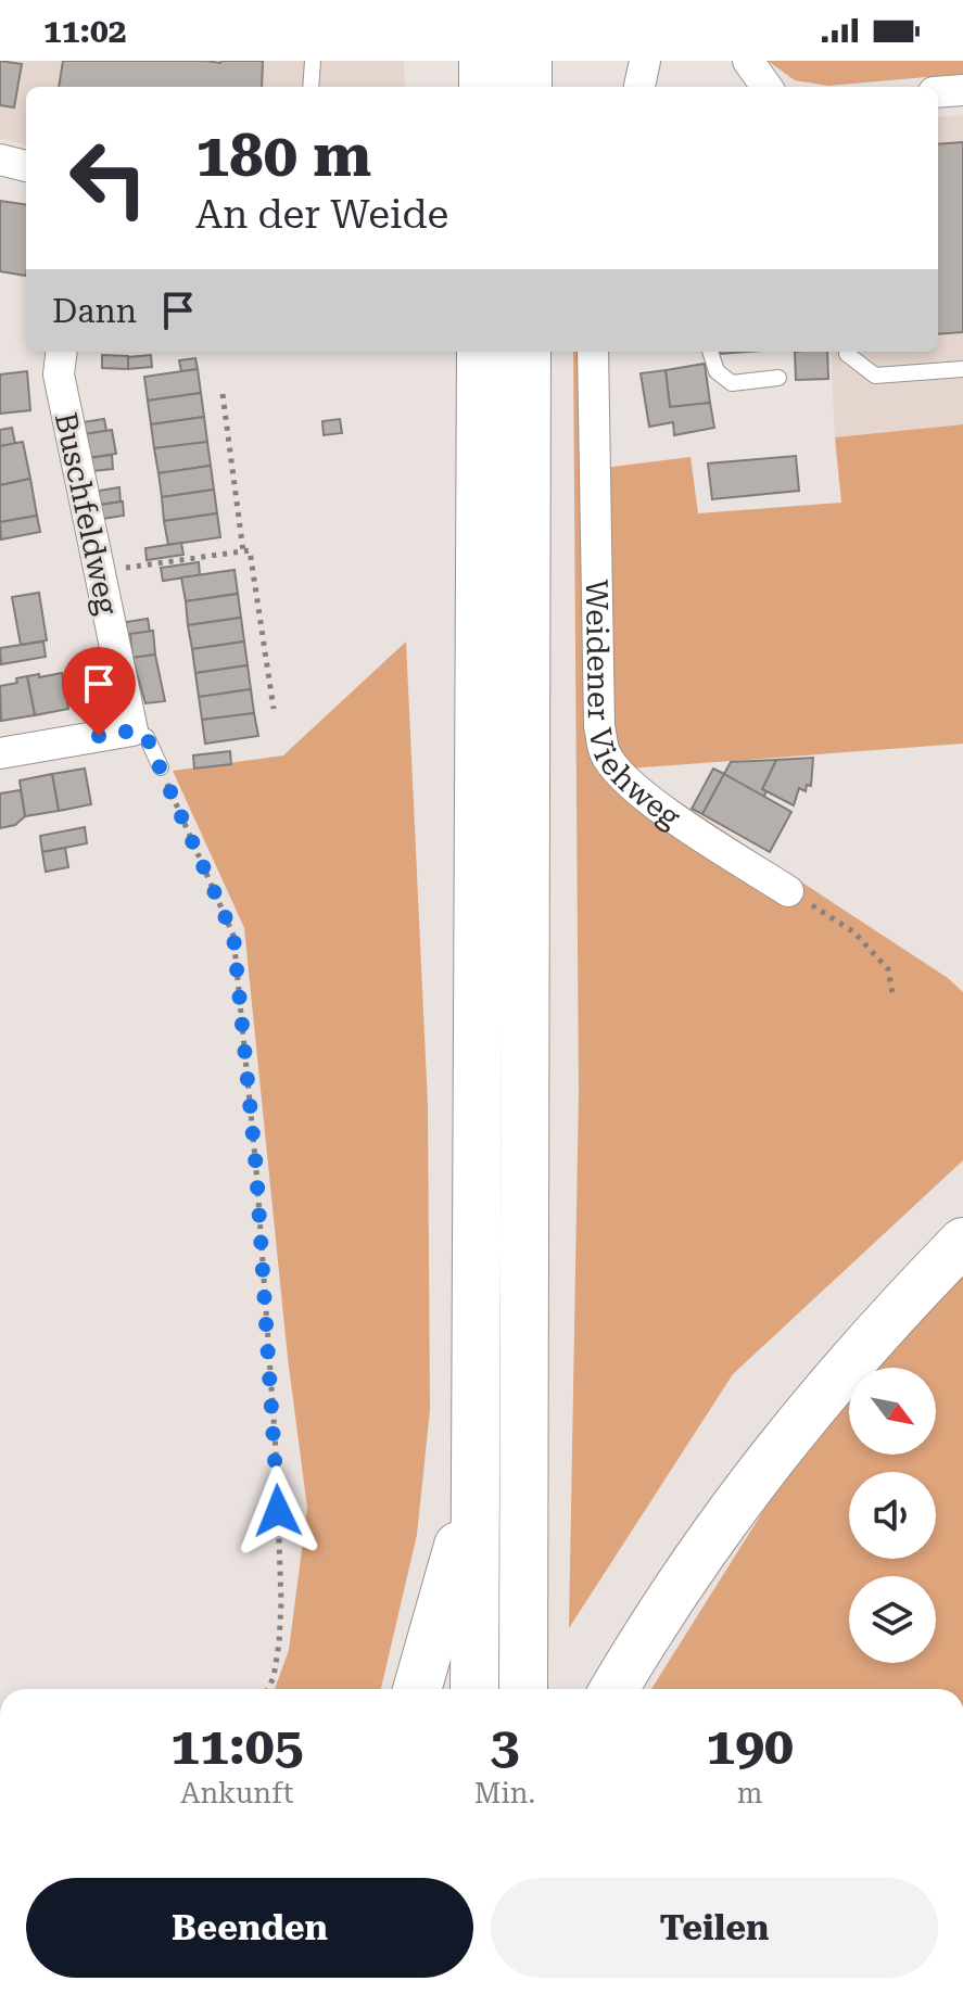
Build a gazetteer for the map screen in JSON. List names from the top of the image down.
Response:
{
  "streets": {
    "street": ["Buschfeldweg", "Weidener Viehweg"]
  },
  "north": "bottom right",
  "page": {
    "status": "11:02",
    "turn": ["180 m", "An der Weide"],
    "then": "Dann",
    "eta": [
      "11:05",
      "Ankunft",
      "3",
      "Min.",
      "190",
      "m"
    ],
    "buttons": ["Beenden", "Teilen"]
  }
}
